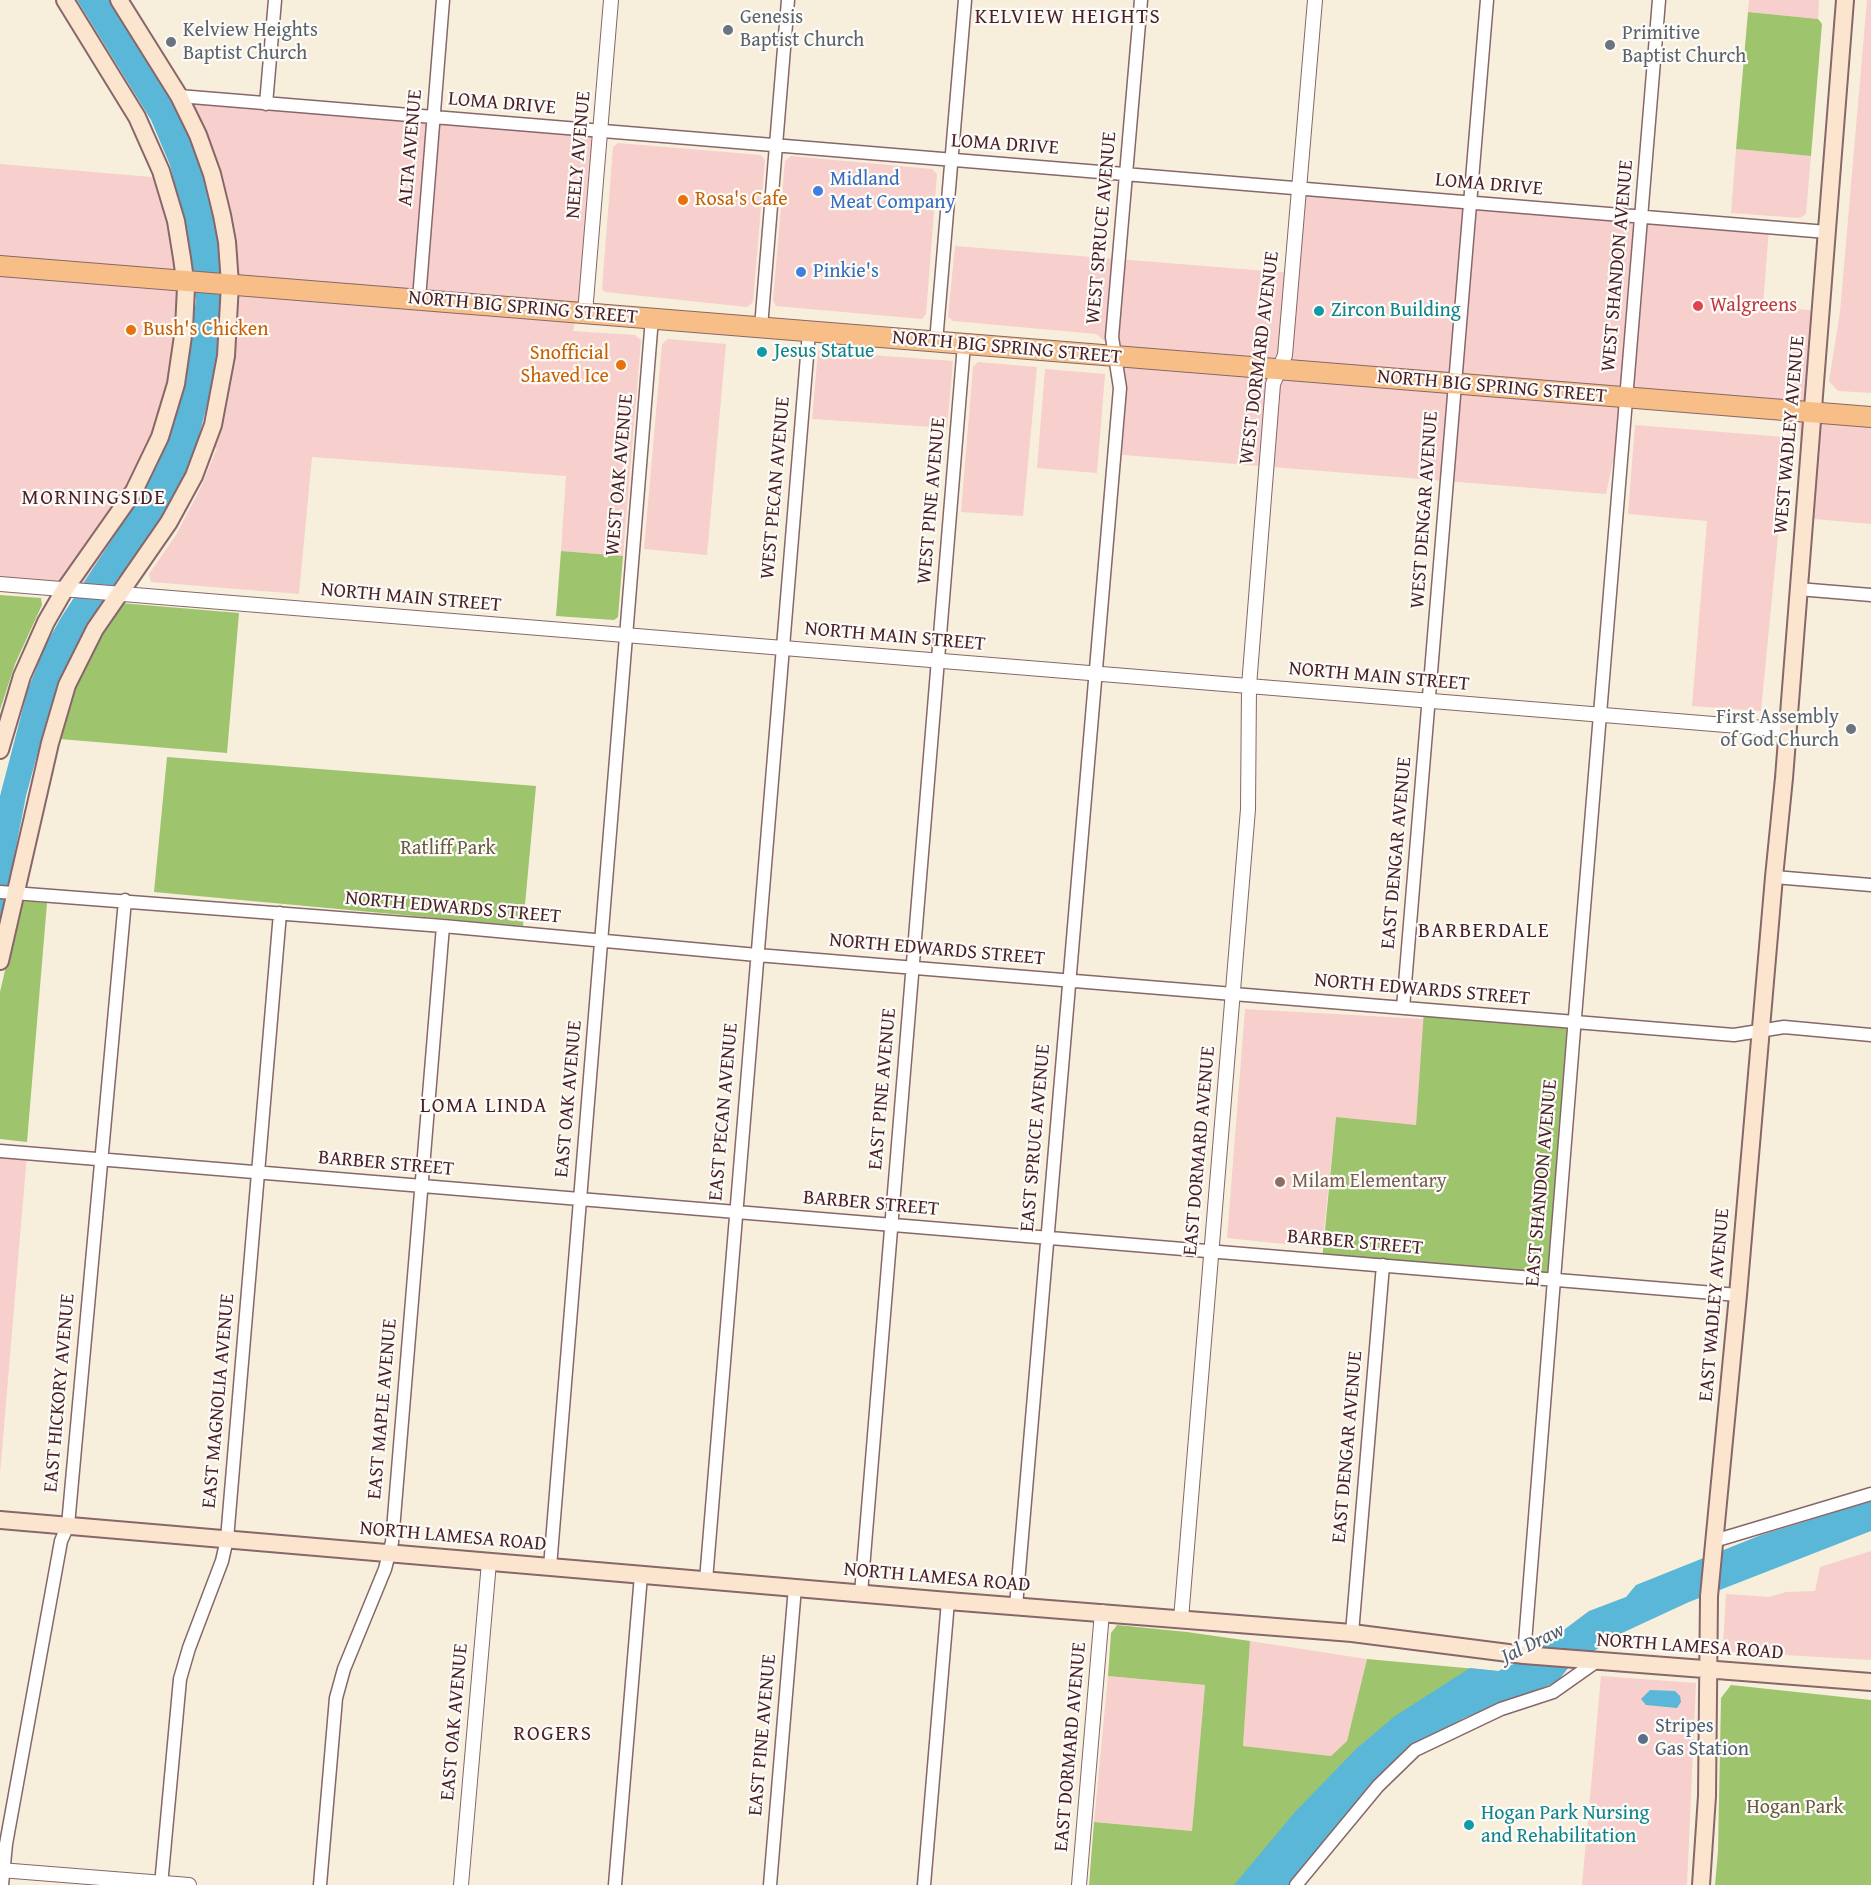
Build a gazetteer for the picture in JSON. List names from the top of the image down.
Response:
{
  "streets": {
    "highway": ["NORTH BIG SPRING STREET"],
    "main road": ["WEST WADLEY AVENUE", "EAST WADLEY AVENUE", "NORTH LAMESA ROAD"],
    "street": [
      "LOMA DRIVE",
      "ALTA AVENUE",
      "NEELY AVENUE",
      "WEST SPRUCE AVENUE",
      "WEST SHANDON AVENUE",
      "WEST DORMARD AVENUE",
      "WEST OAK AVENUE",
      "WEST PECAN AVENUE",
      "WEST PINE AVENUE",
      "WEST DENGAR AVENUE",
      "NORTH MAIN STREET",
      "EAST DENGAR AVENUE",
      "NORTH EDWARDS STREET",
      "EAST PINE AVENUE",
      "EAST OAK AVENUE",
      "EAST PECAN AVENUE",
      "EAST SPRUCE AVENUE",
      "EAST DORMARD AVENUE",
      "BARBER STREET",
      "EAST SHANDON AVENUE",
      "EAST HICKORY AVENUE",
      "EAST MAGNOLIA AVENUE",
      "EAST MAPLE AVENUE"
    ]
  },
  "crossings": [
    ["LOMA DRIVE", "ALTA AVENUE"],
    ["LOMA DRIVE", "NEELY AVENUE"],
    ["LOMA DRIVE", "WEST SPRUCE AVENUE"],
    ["LOMA DRIVE", "WEST SHANDON AVENUE"],
    ["LOMA DRIVE", "WEST DORMARD AVENUE"],
    ["LOMA DRIVE", "WEST WADLEY AVENUE"],
    ["LOMA DRIVE", "WEST DENGAR AVENUE"],
    ["ALTA AVENUE", "NORTH BIG SPRING STREET"],
    ["NEELY AVENUE", "NORTH BIG SPRING STREET"],
    ["WEST SPRUCE AVENUE", "NORTH BIG SPRING STREET"],
    ["WEST SPRUCE AVENUE", "NORTH MAIN STREET"],
    ["WEST SPRUCE AVENUE", "EAST SPRUCE AVENUE"],
    ["WEST SHANDON AVENUE", "NORTH BIG SPRING STREET"],
    ["WEST SHANDON AVENUE", "NORTH MAIN STREET"],
    ["WEST SHANDON AVENUE", "EAST SHANDON AVENUE"],
    ["NORTH BIG SPRING STREET", "WEST DORMARD AVENUE"],
    ["NORTH BIG SPRING STREET", "WEST WADLEY AVENUE"],
    ["NORTH BIG SPRING STREET", "WEST OAK AVENUE"],
    ["NORTH BIG SPRING STREET", "WEST PECAN AVENUE"],
    ["NORTH BIG SPRING STREET", "WEST PINE AVENUE"],
    ["NORTH BIG SPRING STREET", "WEST DENGAR AVENUE"],
    ["WEST DORMARD AVENUE", "NORTH MAIN STREET"],
    ["WEST DORMARD AVENUE", "EAST DORMARD AVENUE"],
    ["WEST WADLEY AVENUE", "NORTH MAIN STREET"],
    ["WEST WADLEY AVENUE", "EAST WADLEY AVENUE"],
    ["WEST OAK AVENUE", "NORTH MAIN STREET"],
    ["WEST OAK AVENUE", "EAST OAK AVENUE"],
    ["WEST PECAN AVENUE", "NORTH MAIN STREET"],
    ["WEST PECAN AVENUE", "EAST PECAN AVENUE"],
    ["WEST PINE AVENUE", "NORTH MAIN STREET"],
    ["WEST PINE AVENUE", "EAST PINE AVENUE"],
    ["WEST DENGAR AVENUE", "NORTH MAIN STREET"],
    ["WEST DENGAR AVENUE", "EAST DENGAR AVENUE"],
    ["NORTH MAIN STREET", "EAST DENGAR AVENUE"],
    ["NORTH MAIN STREET", "EAST PINE AVENUE"],
    ["NORTH MAIN STREET", "EAST OAK AVENUE"],
    ["NORTH MAIN STREET", "EAST PECAN AVENUE"],
    ["NORTH MAIN STREET", "EAST SPRUCE AVENUE"],
    ["NORTH MAIN STREET", "EAST DORMARD AVENUE"],
    ["NORTH MAIN STREET", "EAST SHANDON AVENUE"],
    ["NORTH MAIN STREET", "EAST WADLEY AVENUE"],
    ["EAST DENGAR AVENUE", "NORTH EDWARDS STREET"],
    ["EAST DENGAR AVENUE", "BARBER STREET"],
    ["EAST DENGAR AVENUE", "NORTH LAMESA ROAD"],
    ["NORTH EDWARDS STREET", "EAST PINE AVENUE"],
    ["NORTH EDWARDS STREET", "EAST OAK AVENUE"],
    ["NORTH EDWARDS STREET", "EAST PECAN AVENUE"],
    ["NORTH EDWARDS STREET", "EAST SPRUCE AVENUE"],
    ["NORTH EDWARDS STREET", "EAST DORMARD AVENUE"],
    ["NORTH EDWARDS STREET", "EAST SHANDON AVENUE"],
    ["NORTH EDWARDS STREET", "EAST WADLEY AVENUE"],
    ["NORTH EDWARDS STREET", "EAST HICKORY AVENUE"],
    ["NORTH EDWARDS STREET", "EAST MAGNOLIA AVENUE"],
    ["NORTH EDWARDS STREET", "EAST MAPLE AVENUE"],
    ["EAST PINE AVENUE", "BARBER STREET"],
    ["EAST PINE AVENUE", "NORTH LAMESA ROAD"],
    ["EAST OAK AVENUE", "BARBER STREET"],
    ["EAST OAK AVENUE", "NORTH LAMESA ROAD"],
    ["EAST PECAN AVENUE", "BARBER STREET"],
    ["EAST PECAN AVENUE", "NORTH LAMESA ROAD"],
    ["EAST SPRUCE AVENUE", "BARBER STREET"],
    ["EAST SPRUCE AVENUE", "NORTH LAMESA ROAD"],
    ["EAST DORMARD AVENUE", "BARBER STREET"],
    ["EAST DORMARD AVENUE", "NORTH LAMESA ROAD"],
    ["BARBER STREET", "EAST SHANDON AVENUE"],
    ["BARBER STREET", "EAST WADLEY AVENUE"],
    ["BARBER STREET", "EAST HICKORY AVENUE"],
    ["BARBER STREET", "EAST MAGNOLIA AVENUE"],
    ["BARBER STREET", "EAST MAPLE AVENUE"],
    ["EAST SHANDON AVENUE", "NORTH LAMESA ROAD"],
    ["EAST WADLEY AVENUE", "NORTH LAMESA ROAD"],
    ["EAST HICKORY AVENUE", "NORTH LAMESA ROAD"],
    ["EAST MAGNOLIA AVENUE", "NORTH LAMESA ROAD"],
    ["EAST MAPLE AVENUE", "NORTH LAMESA ROAD"]
  ],
  "districts": [
    "KELVIEW HEIGHTS",
    "MORNINGSIDE",
    "BARBERDALE",
    "LOMA LINDA",
    "ROGERS"
  ],
  "water": ["Jal Draw"],
  "parks": ["Ratliff Park", "Hogan Park"],
  "places": [
    "Genesis Baptist Church",
    "Kelview Heights Baptist Church",
    "Primitive Baptist Church",
    "Midland Meat Company",
    "Rosa's Cafe",
    "Pinkie's",
    "Walgreens",
    "Zircon Building",
    "Bush's Chicken",
    "Jesus Statue",
    "Snofficial Shaved Ice",
    "First Assembly of God Church",
    "Milam Elementary",
    "Stripes Gas Station",
    "Hogan Park Nursing and Rehabilitation"
  ]
}
